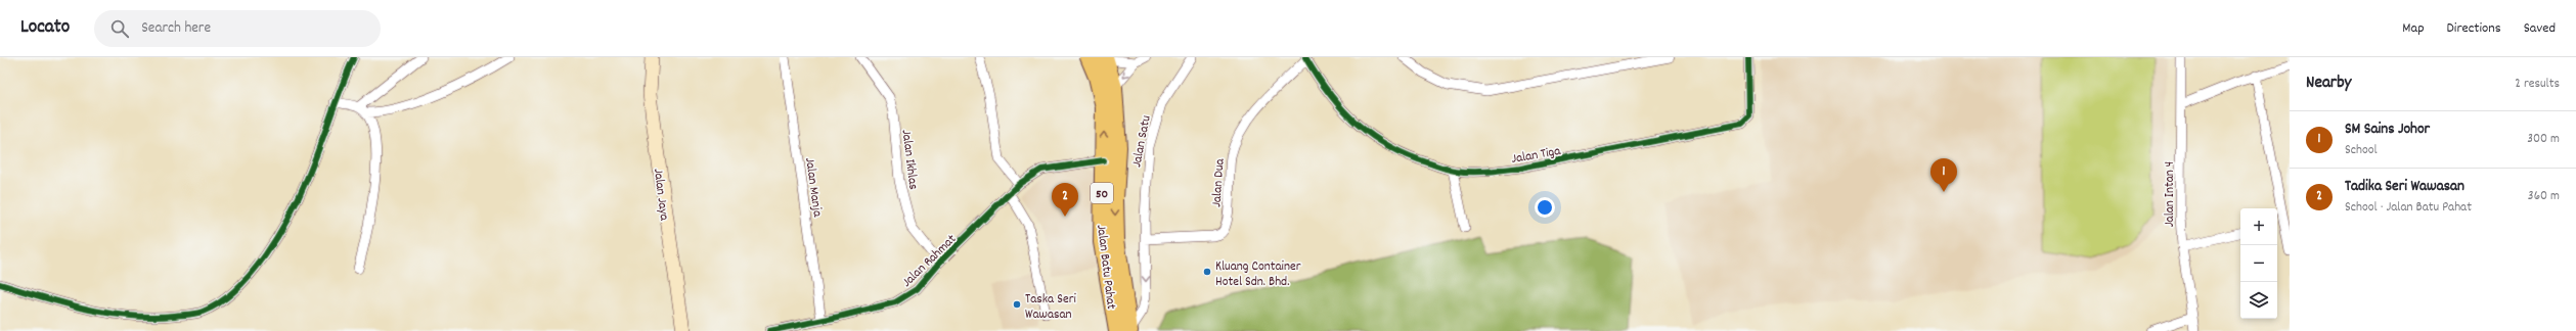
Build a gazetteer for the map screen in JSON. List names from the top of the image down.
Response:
{
  "streets": {
    "highway": ["50", "Jalan Batu Pahat"],
    "street": [
      "Jalan Satu",
      "Jalan Tiga",
      "Jalan Ikhlas",
      "Jalan Dua",
      "Jalan Manja",
      "Jalan Jaya",
      "Jalan Intan 4",
      "Jalan Rahmat"
    ]
  },
  "crossings": [
    ["Jalan Satu", "Jalan Dua"],
    ["Jalan Satu", "Jalan Batu Pahat"],
    ["Jalan Tiga", "Jalan Dua"],
    ["Jalan Ikhlas", "Jalan Rahmat"],
    ["Jalan Manja", "Jalan Rahmat"],
    ["Jalan Rahmat", "Jalan Batu Pahat"]
  ],
  "places": ["Kluang Container Hotel Sdn. Bhd.", "Taska Seri Wawasan"],
  "page": {
    "header": "Locato",
    "search": "Search here",
    "nav": ["Map", "Directions", "Saved"],
    "heading": ["Nearby", "2 results"],
    "list": [
      {
        "mark": "1",
        "name": "SM Sains Johor",
        "note": "School",
        "value": "300 m"
      },
      {
        "mark": "2",
        "name": "Tadika Seri Wawasan",
        "note": "School · Jalan Batu Pahat",
        "value": "360 m"
      }
    ],
    "pins": ["1", "2"],
    "map_buttons": ["+", "−"]
  }
}
